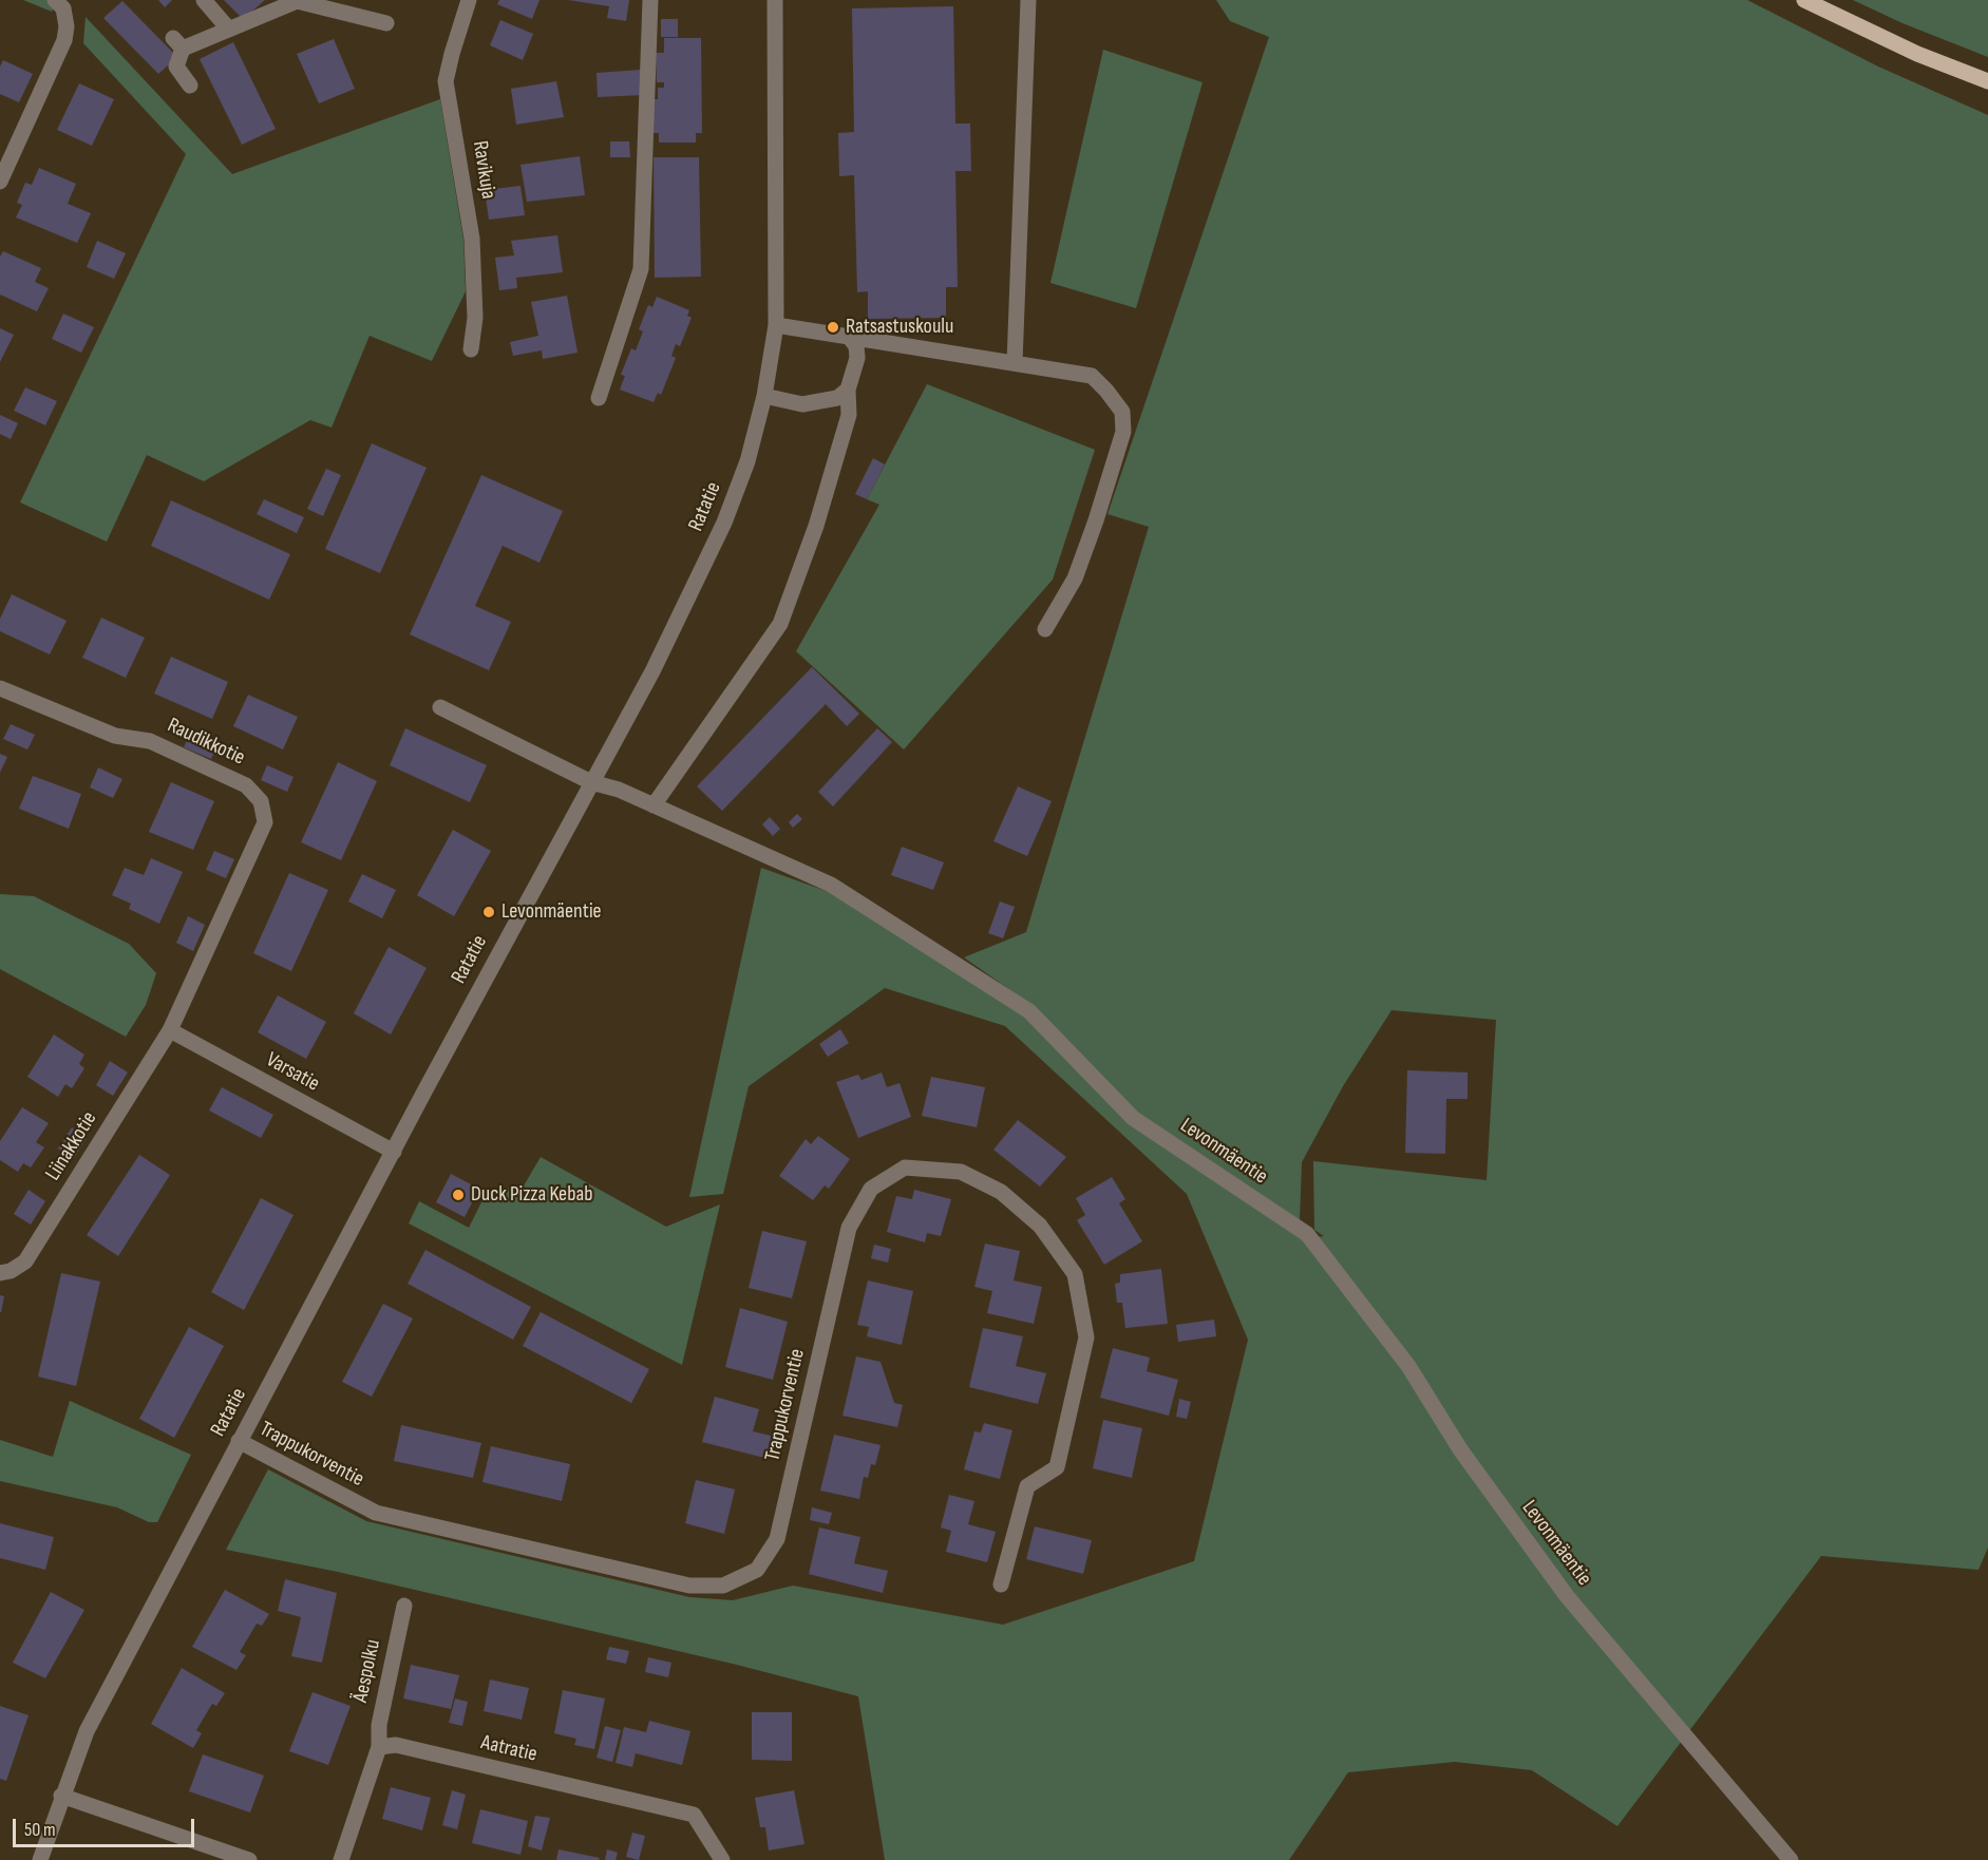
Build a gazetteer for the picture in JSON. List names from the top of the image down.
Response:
{
  "streets": {
    "street": [
      "Ravikuja",
      "Ratatie",
      "Raudikkotie",
      "Varsatie",
      "Liinakkotie",
      "Levonmäentie",
      "Trappukorventie",
      "Äespolku",
      "Aatratie"
    ]
  },
  "crossings": [
    ["Ratatie", "Varsatie"],
    ["Ratatie", "Levonmäentie"],
    ["Ratatie", "Trappukorventie"],
    ["Raudikkotie", "Varsatie"],
    ["Raudikkotie", "Liinakkotie"],
    ["Varsatie", "Liinakkotie"],
    ["Äespolku", "Aatratie"]
  ],
  "places": ["Ratsastuskoulu", "Levonmäentie", "Duck Pizza Kebab"],
  "scale_bar": "50 m"
}
